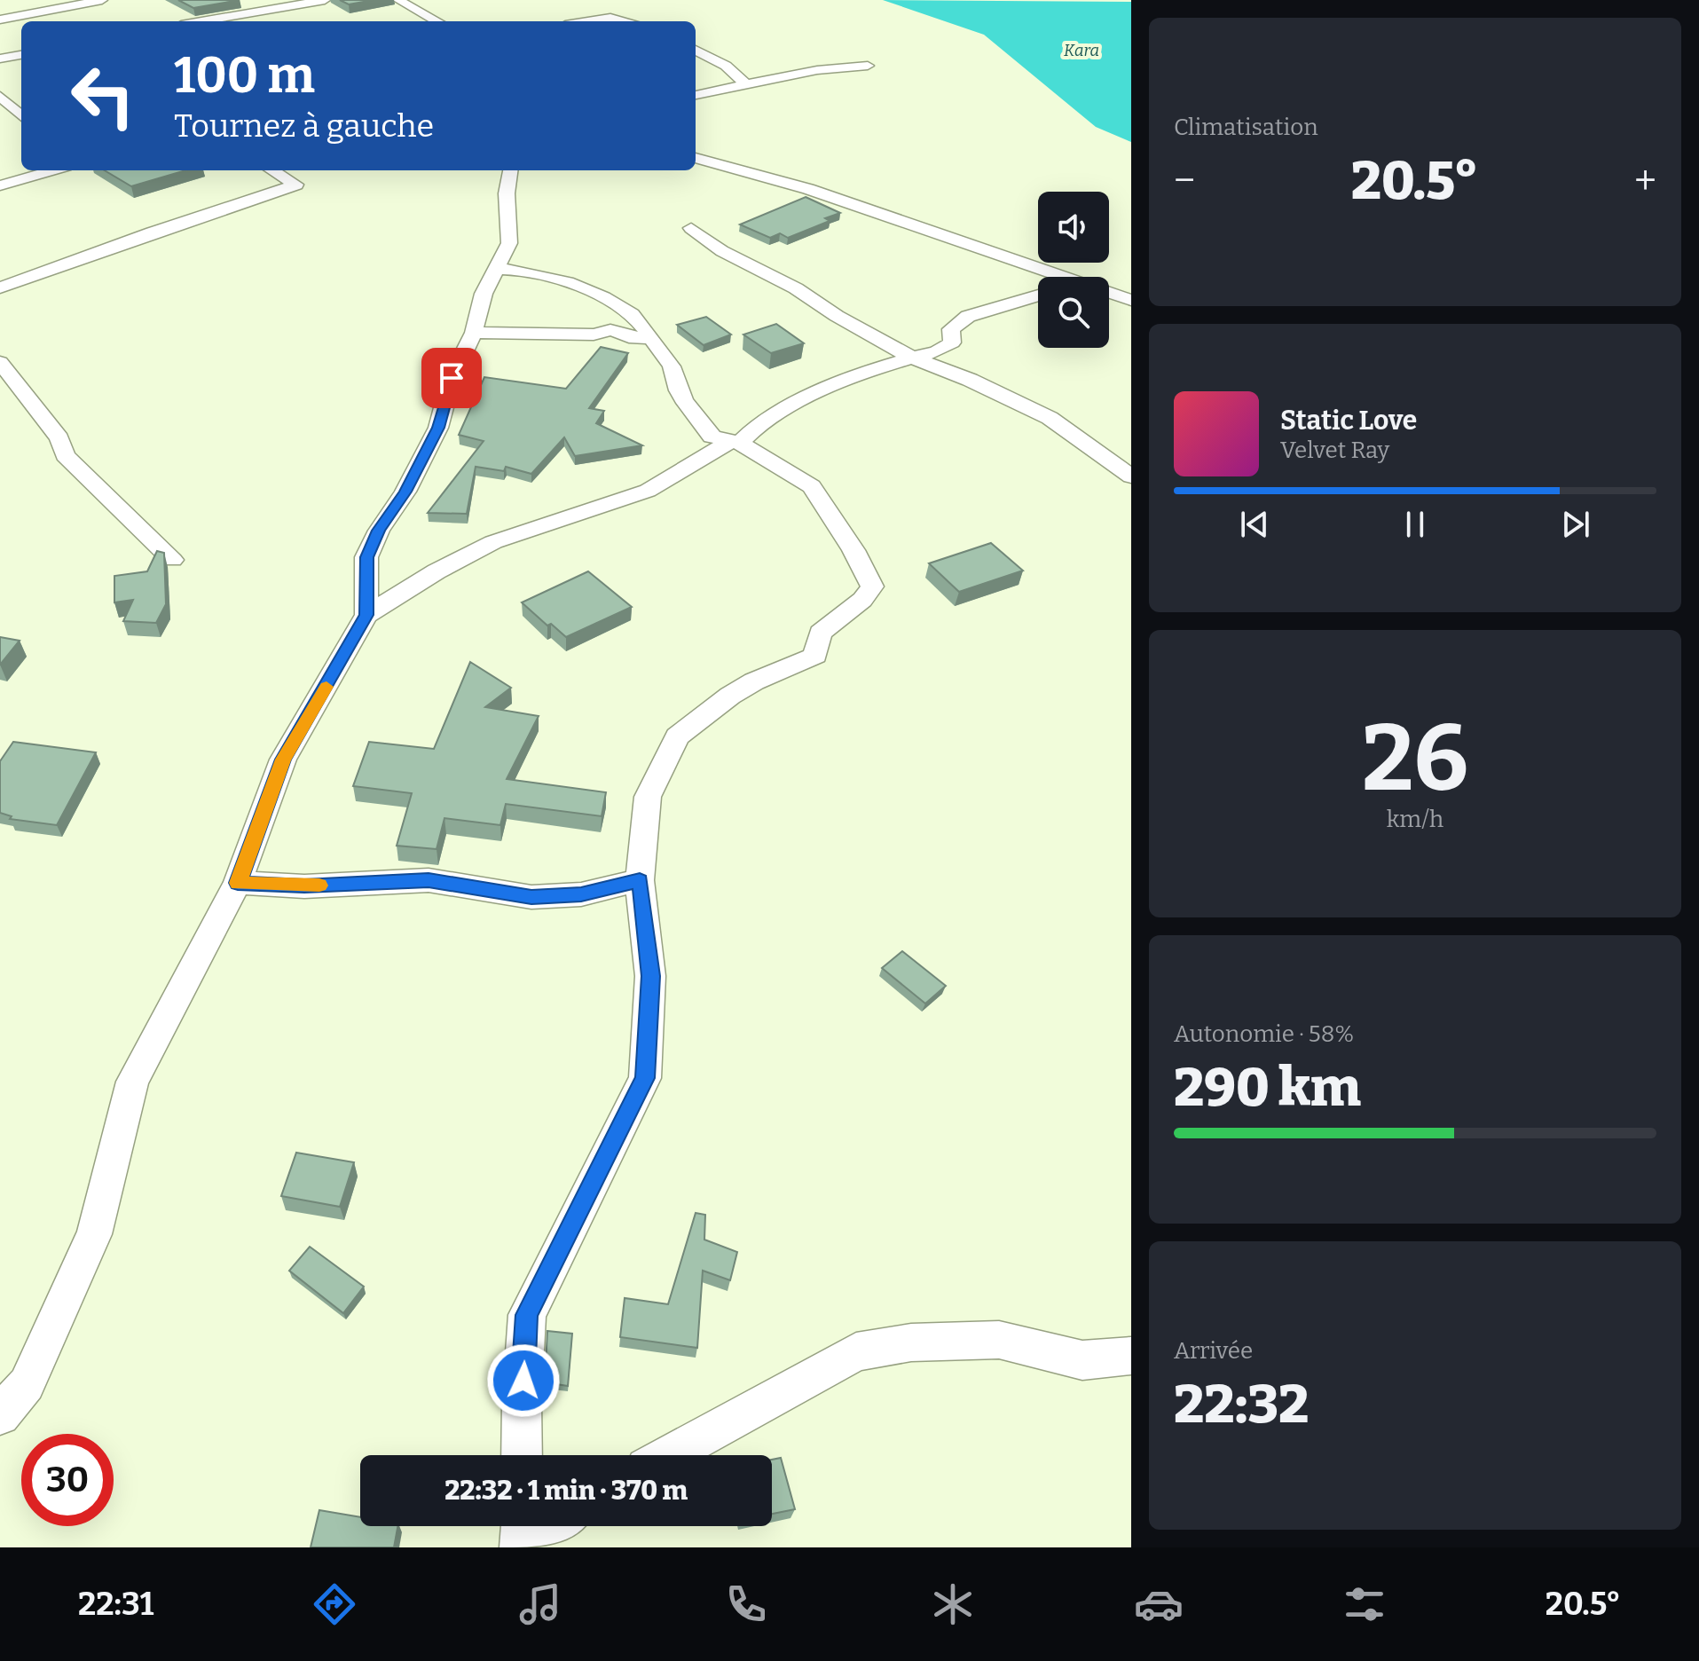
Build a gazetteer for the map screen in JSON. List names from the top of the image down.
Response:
{
  "water": ["Kara"],
  "page": {
    "tile": [
      "Climatisation",
      ["26", "km/h"],
      ["Autonomie · 58%", "290 km"],
      ["Arrivée", "22:32"]
    ],
    "turn": ["100 m", "Tournez à gauche"],
    "heat": ["−", "20.5°", "+"],
    "song": ["Static Love", "Velvet Ray"],
    "limit": "30",
    "trip": "22:32 · 1 min · 370 m",
    "tabs": ["22:31", "20.5°"]
  }
}
